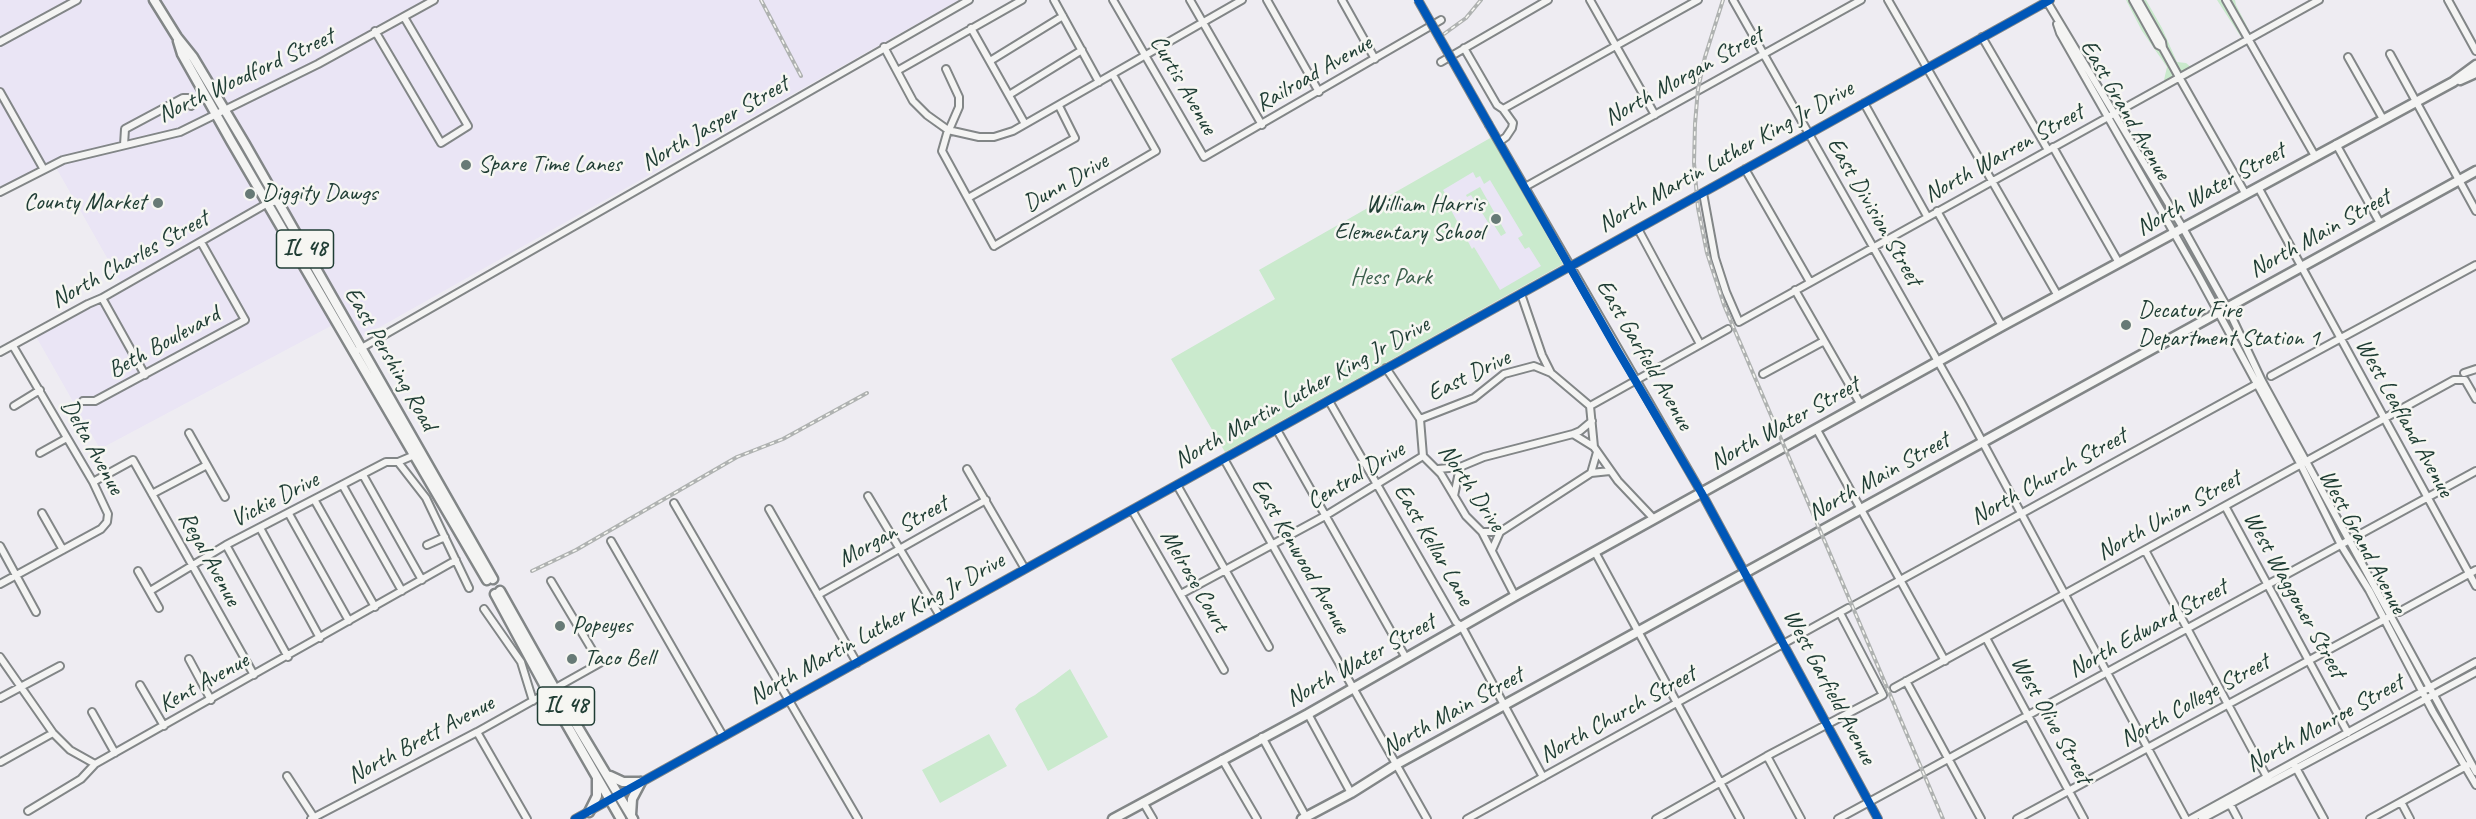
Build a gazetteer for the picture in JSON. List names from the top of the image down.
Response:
{
  "streets": {
    "main road": [
      "North Water Street",
      "North Main Street",
      "IL 48",
      "East Pershing Road"
    ],
    "street": [
      "Railroad Avenue",
      "North Woodford Street",
      "North Morgan Street",
      "Curtis Avenue",
      "East Grand Avenue",
      "North Jasper Street",
      "North Warren Street",
      "North Martin Luther King Jr Drive",
      "Dunn Drive",
      "East Division Street",
      "North Charles Street",
      "Beth Boulevard",
      "East Garfield Avenue",
      "East Drive",
      "West Leafland Avenue",
      "Delta Avenue",
      "Central Drive",
      "North Church Street",
      "North Drive",
      "Vickie Drive",
      "North Union Street",
      "Morgan Street",
      "West Grand Avenue",
      "East Kellar Lane",
      "East Kenwood Avenue",
      "Regal Avenue",
      "Melrose Court",
      "West Waggoner Street",
      "North Edward Street",
      "Kent Avenue",
      "West Garfield Avenue",
      "North College Street",
      "West Olive Street",
      "North Monroe Street",
      "North Brett Avenue"
    ]
  },
  "crossings": [
    ["Railroad Avenue", "Curtis Avenue"],
    ["North Woodford Street", "East Pershing Road"],
    ["North Morgan Street", "East Division Street"],
    ["North Morgan Street", "East Garfield Avenue"],
    ["East Grand Avenue", "North Warren Street"],
    ["East Grand Avenue", "North Martin Luther King Jr Drive"],
    ["East Grand Avenue", "North Water Street"],
    ["East Grand Avenue", "North Main Street"],
    ["East Grand Avenue", "West Grand Avenue"],
    ["North Jasper Street", "East Pershing Road"],
    ["North Warren Street", "North Martin Luther King Jr Drive"],
    ["North Warren Street", "East Division Street"],
    ["North Martin Luther King Jr Drive", "East Division Street"],
    ["North Martin Luther King Jr Drive", "IL 48"],
    ["North Martin Luther King Jr Drive", "East Garfield Avenue"],
    ["North Martin Luther King Jr Drive", "North Drive"],
    ["North Martin Luther King Jr Drive", "East Kellar Lane"],
    ["North Martin Luther King Jr Drive", "East Kenwood Avenue"],
    ["North Martin Luther King Jr Drive", "Melrose Court"],
    ["North Water Street", "East Division Street"],
    ["North Water Street", "East Garfield Avenue"],
    ["North Water Street", "West Leafland Avenue"],
    ["North Water Street", "North Drive"],
    ["North Water Street", "East Kellar Lane"],
    ["North Water Street", "East Kenwood Avenue"],
    ["East Division Street", "North Main Street"],
    ["East Division Street", "North Church Street"],
    ["East Division Street", "North Union Street"],
    ["East Division Street", "North Edward Street"],
    ["East Division Street", "North College Street"],
    ["East Division Street", "North Monroe Street"],
    ["North Main Street", "East Garfield Avenue"],
    ["North Main Street", "West Leafland Avenue"],
    ["North Main Street", "West Grand Avenue"],
    ["North Main Street", "East Kellar Lane"],
    ["North Main Street", "East Kenwood Avenue"],
    ["North Main Street", "West Garfield Avenue"],
    ["IL 48", "North Brett Avenue"],
    ["North Charles Street", "Beth Boulevard"],
    ["North Charles Street", "East Pershing Road"],
    ["North Charles Street", "Delta Avenue"],
    ["East Garfield Avenue", "West Garfield Avenue"],
    ["East Pershing Road", "Vickie Drive"],
    ["East Drive", "North Drive"],
    ["West Leafland Avenue", "North Union Street"],
    ["West Leafland Avenue", "North Edward Street"],
    ["Delta Avenue", "Regal Avenue"],
    ["Central Drive", "North Drive"],
    ["Central Drive", "East Kellar Lane"],
    ["Central Drive", "East Kenwood Avenue"],
    ["Central Drive", "Melrose Court"],
    ["North Church Street", "West Grand Avenue"],
    ["North Church Street", "East Kellar Lane"],
    ["North Church Street", "West Garfield Avenue"],
    ["Vickie Drive", "Regal Avenue"],
    ["North Union Street", "West Grand Avenue"],
    ["North Union Street", "West Waggoner Street"],
    ["North Union Street", "West Olive Street"],
    ["West Grand Avenue", "North Edward Street"],
    ["West Grand Avenue", "North College Street"],
    ["West Grand Avenue", "North Monroe Street"],
    ["Regal Avenue", "Kent Avenue"],
    ["West Waggoner Street", "North Edward Street"],
    ["West Waggoner Street", "North College Street"],
    ["West Waggoner Street", "North Monroe Street"],
    ["North Edward Street", "West Garfield Avenue"],
    ["North Edward Street", "West Olive Street"],
    ["North College Street", "West Olive Street"]
  ],
  "parks": ["Hess Park"],
  "places": [
    "Spare Time Lanes",
    "Diggity Dawgs",
    "County Market",
    "William Harris Elementary School",
    "Decatur Fire Department Station 1",
    "Popeyes",
    "Taco Bell"
  ]
}
